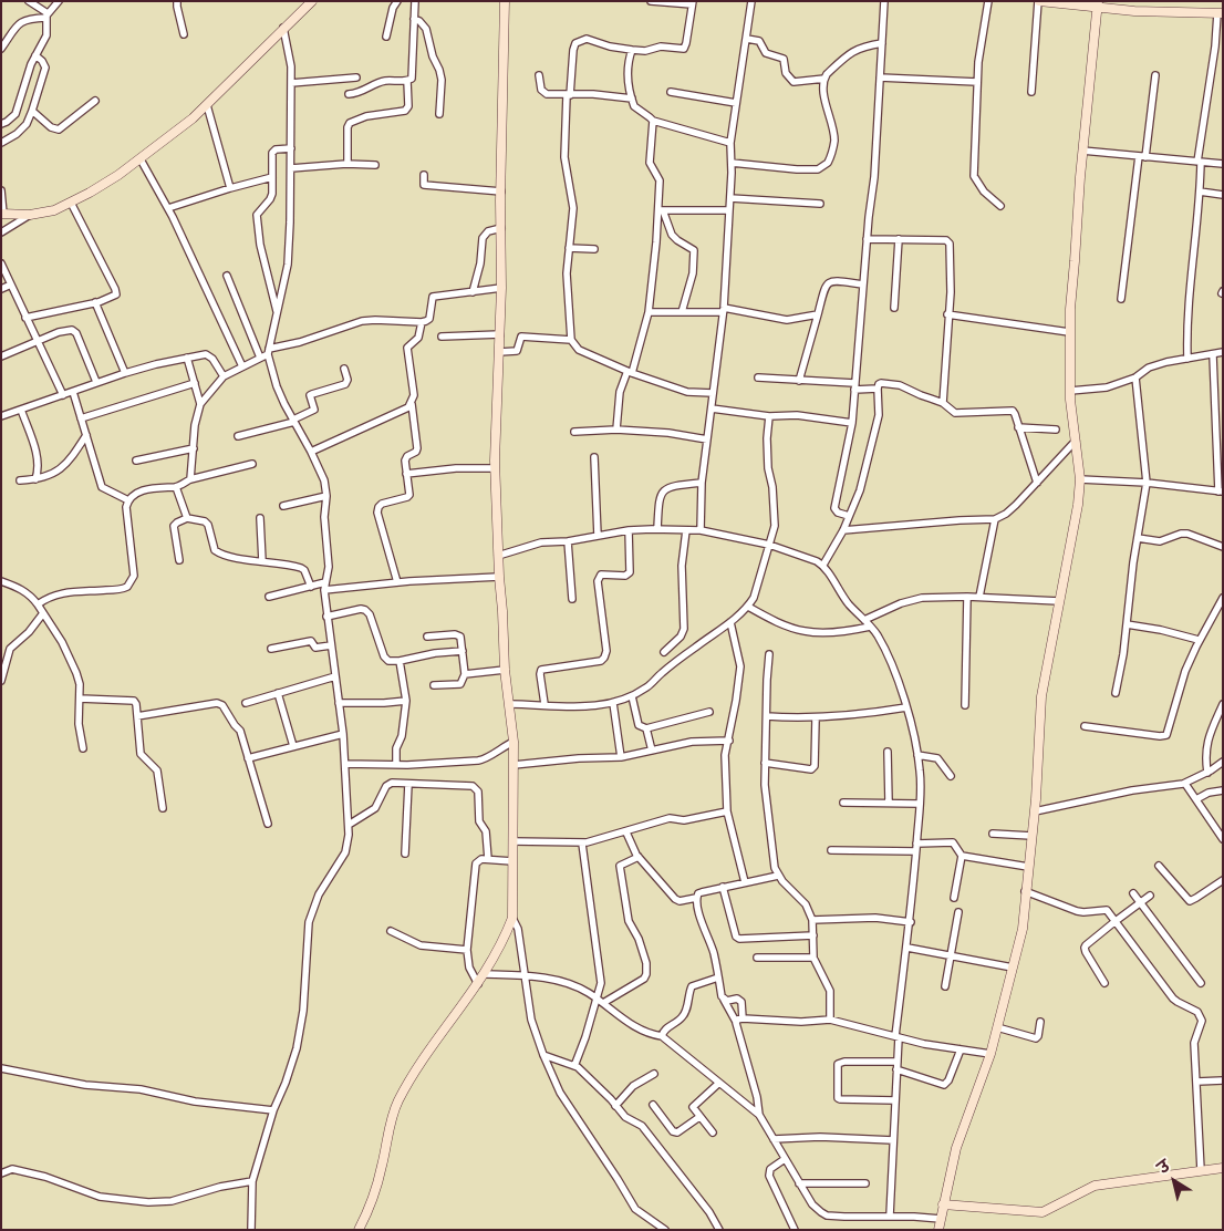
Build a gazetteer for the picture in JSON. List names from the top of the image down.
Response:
{
  "north": "top left"
}
